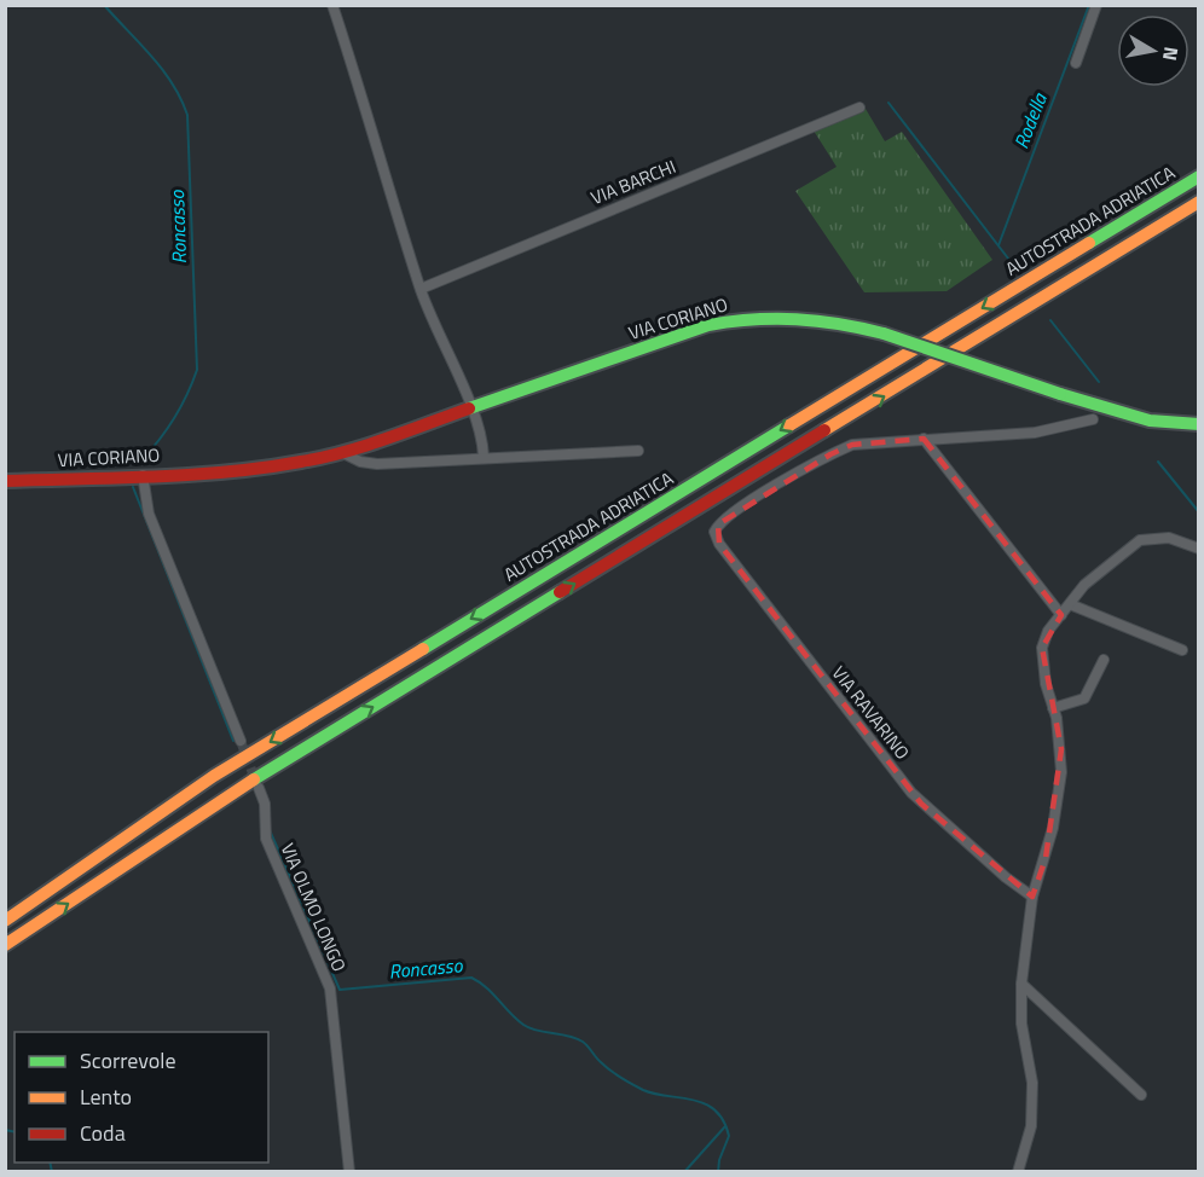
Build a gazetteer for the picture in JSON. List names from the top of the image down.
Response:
{
  "streets": {
    "main road": ["AUTOSTRADA ADRIATICA", "VIA CORIANO"],
    "street": ["VIA BARCHI", "VIA RAVARINO", "VIA OLMO LONGO"]
  },
  "water": ["Rodella", "Roncasso"],
  "legend": ["Scorrevole", "Lento", "Coda"],
  "north": "right"
}
